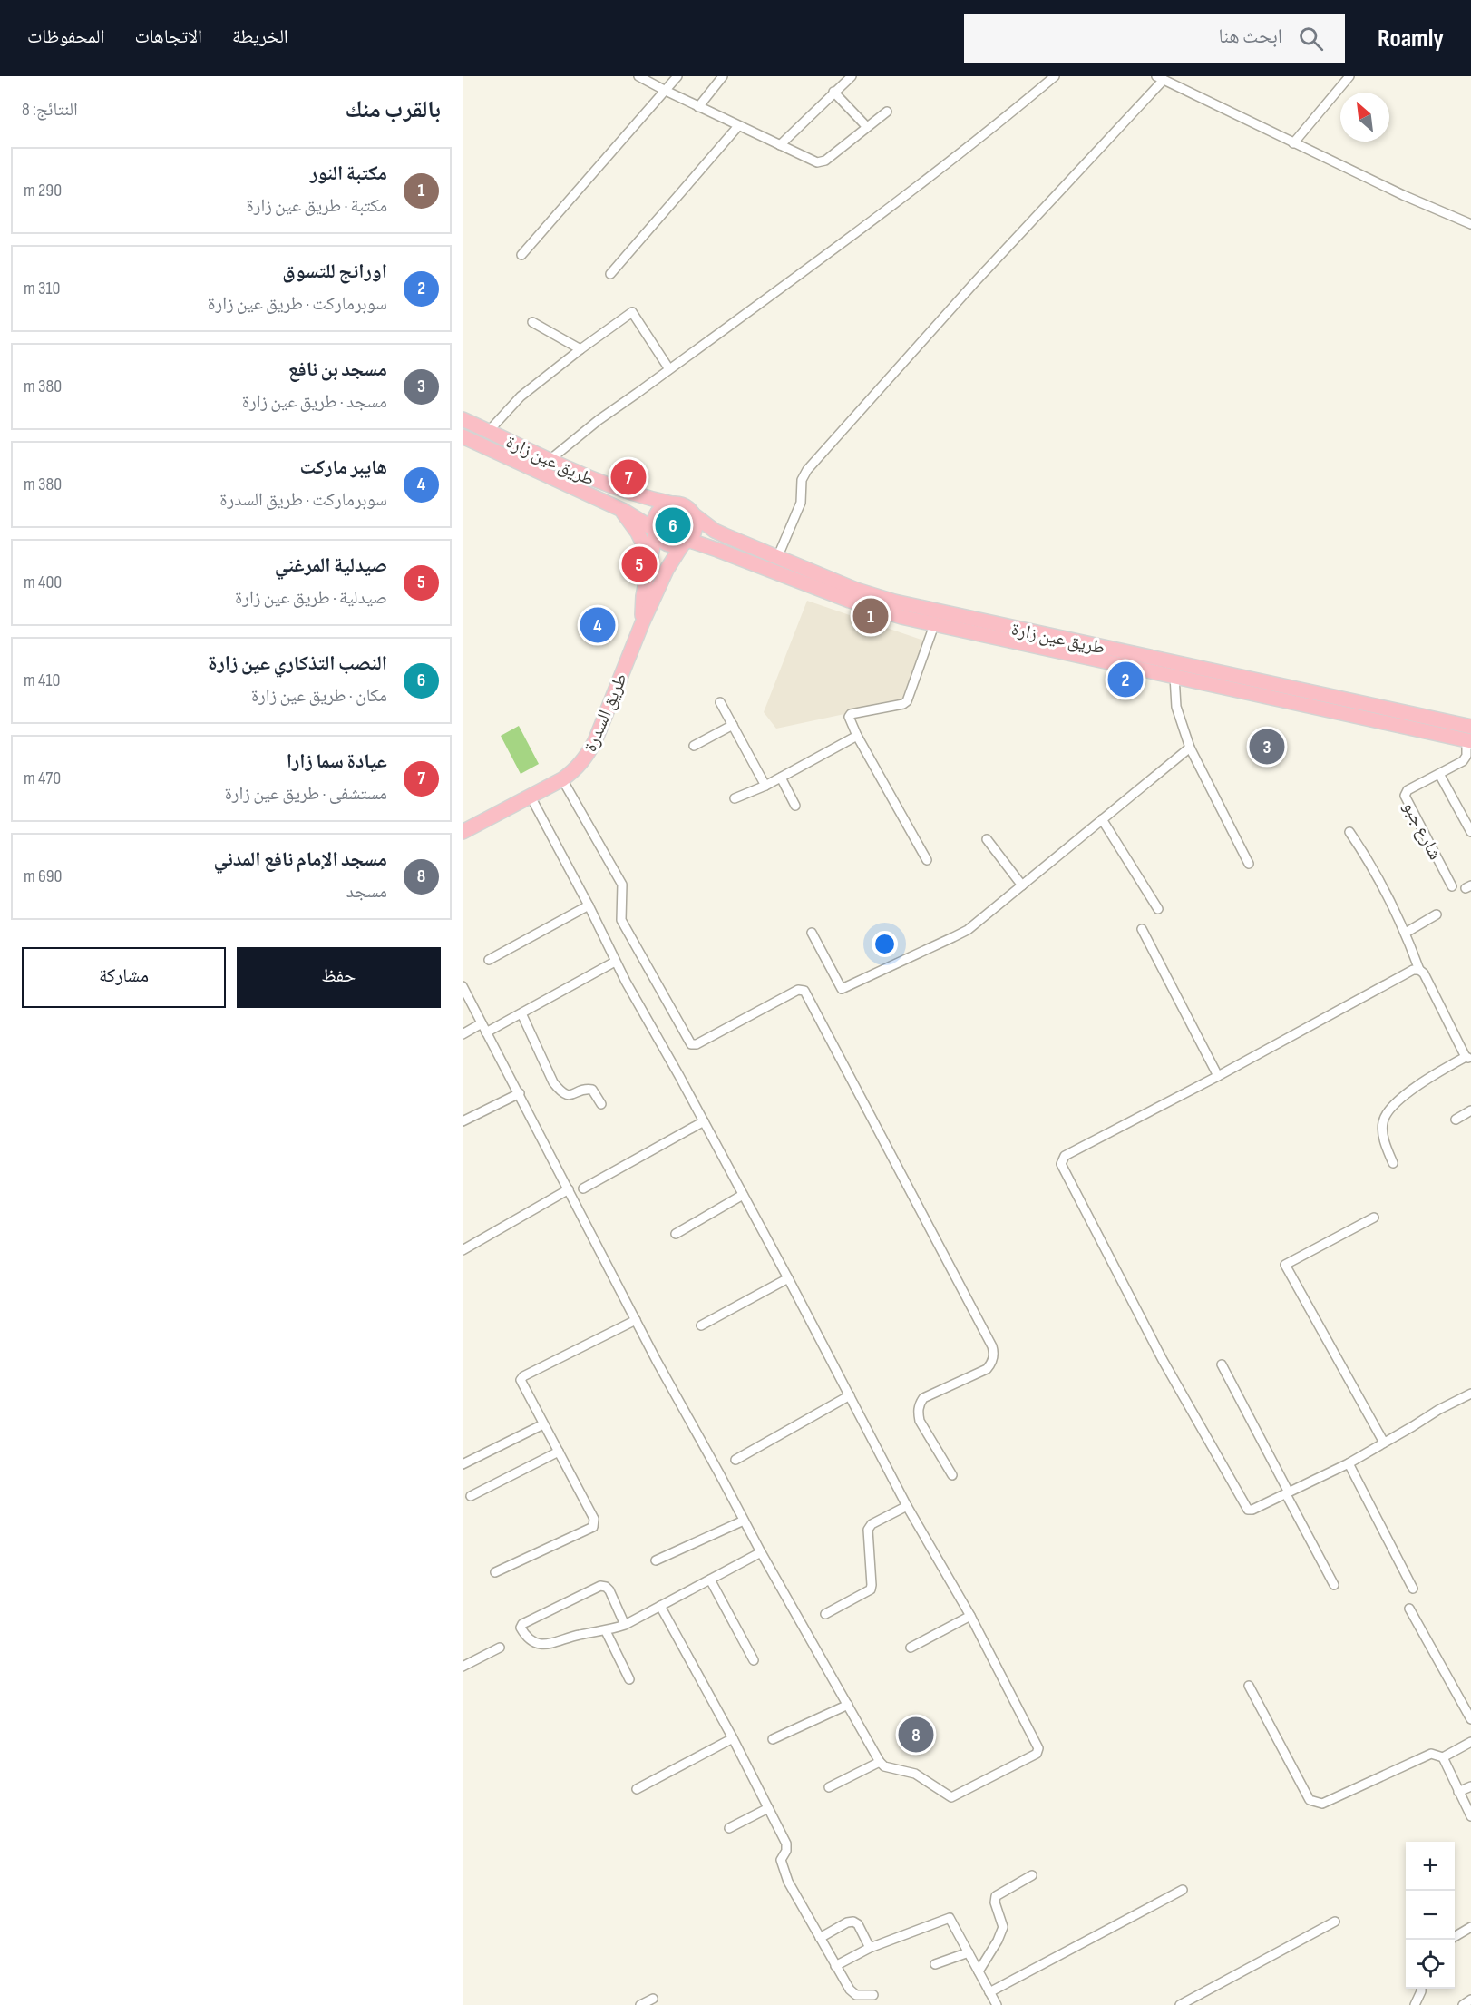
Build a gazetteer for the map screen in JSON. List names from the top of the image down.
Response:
{
  "streets": {
    "main road": ["طريق عين زارة", "طريق السدرة"],
    "street": ["شارع جبو"]
  },
  "crossings": [
    ["طريق عين زارة", "طريق السدرة"],
    ["طريق عين زارة", "شارع جبو"]
  ],
  "north": "top left",
  "page": {
    "header": "Roamly",
    "search": "ابحث هنا",
    "nav": ["الخريطة", "الاتجاهات", "المحفوظات"],
    "heading": ["بالقرب منك", "النتائج: 8"],
    "list": [
      {
        "mark": "1",
        "name": "مكتبة النور",
        "note": "مكتبة · طريق عين زارة",
        "value": "290 m"
      },
      {
        "mark": "2",
        "name": "اورانج للتسوق",
        "note": "سوبرماركت · طريق عين زارة",
        "value": "310 m"
      },
      {
        "mark": "3",
        "name": "مسجد بن نافع",
        "note": "مسجد · طريق عين زارة",
        "value": "380 m"
      },
      {
        "mark": "4",
        "name": "هايبر ماركت",
        "note": "سوبرماركت · طريق السدرة",
        "value": "380 m"
      },
      {
        "mark": "5",
        "name": "صيدلية المرغني",
        "note": "صيدلية · طريق عين زارة",
        "value": "400 m"
      },
      {
        "mark": "6",
        "name": "النصب التذكاري عين زارة",
        "note": "مكان · طريق عين زارة",
        "value": "410 m"
      },
      {
        "mark": "7",
        "name": "عيادة سما زارا",
        "note": "مستشفى · طريق عين زارة",
        "value": "470 m"
      },
      {
        "mark": "8",
        "name": "مسجد الإمام نافع المدني",
        "note": "مسجد",
        "value": "690 m"
      }
    ],
    "pins": [
      "7",
      "6",
      "5",
      "1",
      "4",
      "2",
      "3",
      "8"
    ],
    "buttons": ["حفظ", "مشاركة"],
    "map_buttons": ["+", "−"]
  }
}
